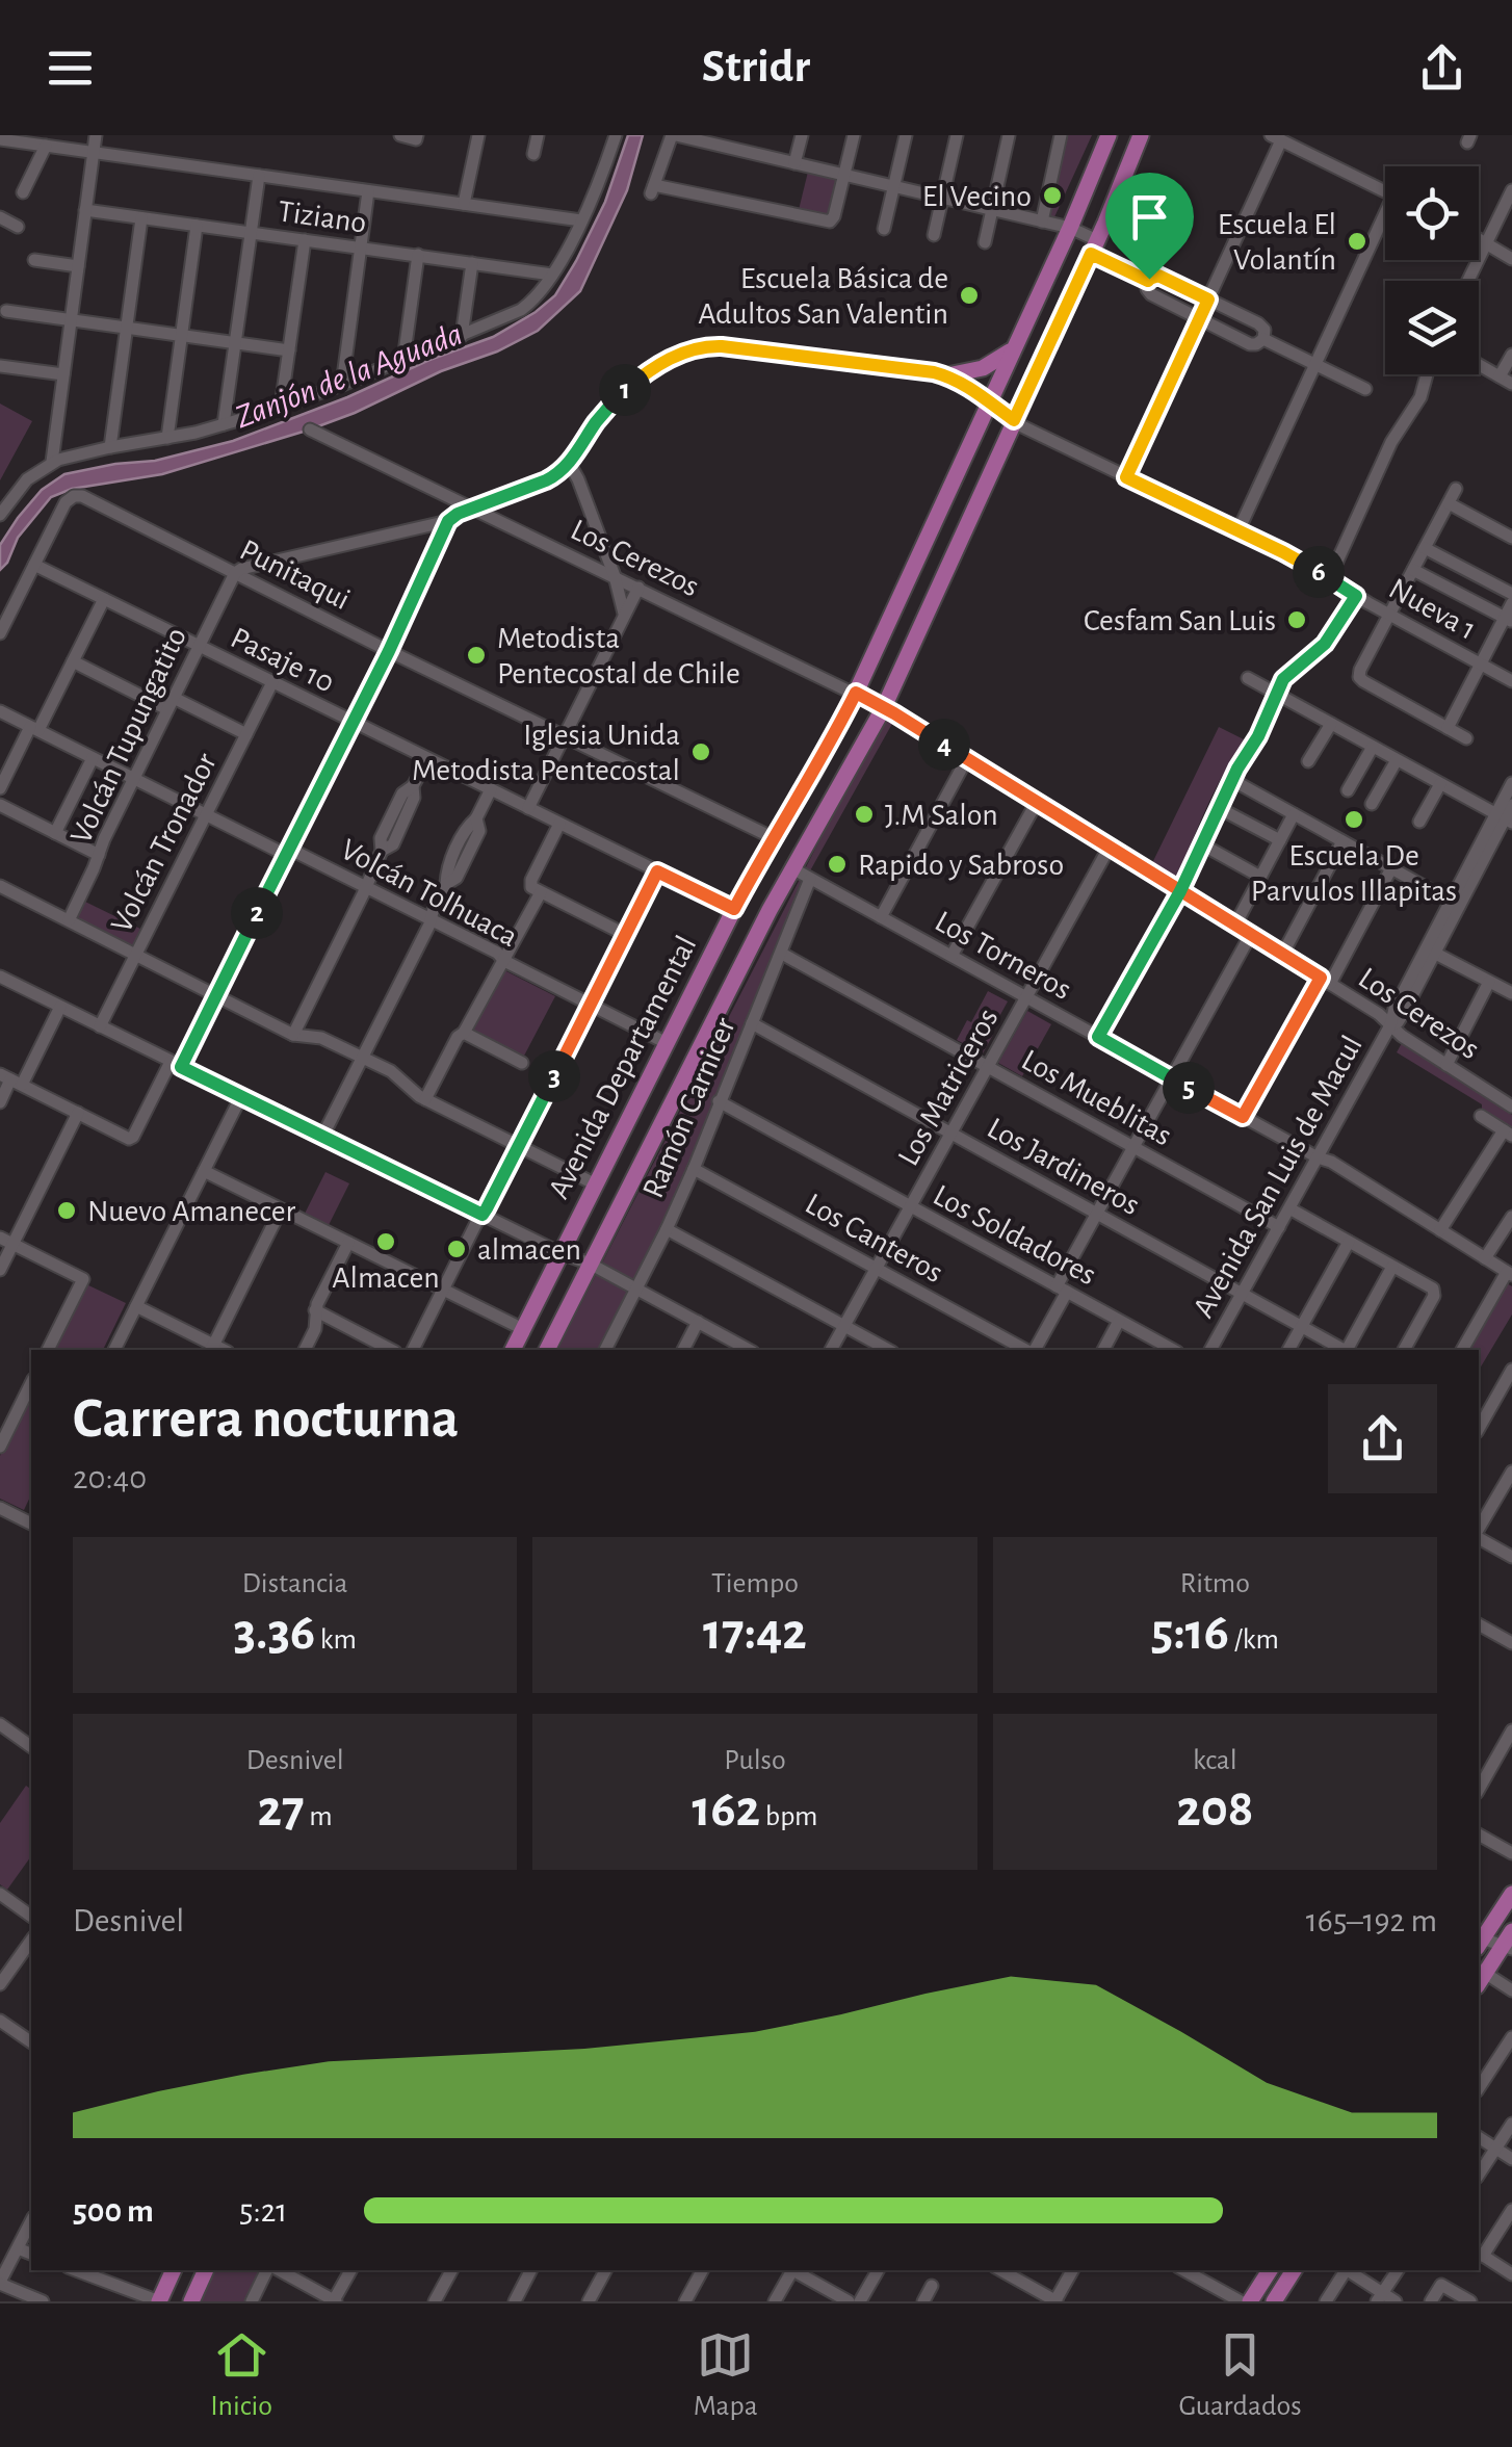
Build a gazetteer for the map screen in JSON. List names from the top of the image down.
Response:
{
  "streets": {
    "main road": ["Avenida Departamental"],
    "street": [
      "Tiziano",
      "Los Cerezos",
      "Punitaqui",
      "Nueva 1",
      "Pasaje 10",
      "Volcán Tupungatito",
      "Volcán Tronador",
      "Volcán Tolhuaca",
      "Los Torneros",
      "Los Matriceros",
      "Los Mueblitas",
      "Ramón Carnicer",
      "Los Jardineros",
      "Avenida San Luis de Macul",
      "Los Soldadores",
      "Los Canteros"
    ]
  },
  "crossings": [
    ["Los Cerezos", "Avenida Departamental"],
    ["Los Cerezos", "Los Matriceros"],
    ["Los Cerezos", "Avenida San Luis de Macul"],
    ["Punitaqui", "Pasaje 10"],
    ["Punitaqui", "Volcán Tupungatito"],
    ["Punitaqui", "Avenida Departamental"],
    ["Nueva 1", "Avenida Departamental"],
    ["Pasaje 10", "Volcán Tupungatito"],
    ["Pasaje 10", "Volcán Tronador"],
    ["Pasaje 10", "Avenida Departamental"],
    ["Volcán Tupungatito", "Volcán Tolhuaca"],
    ["Volcán Tronador", "Volcán Tolhuaca"],
    ["Volcán Tolhuaca", "Avenida Departamental"],
    ["Los Torneros", "Avenida Departamental"],
    ["Los Torneros", "Los Matriceros"],
    ["Los Torneros", "Ramón Carnicer"],
    ["Los Torneros", "Avenida San Luis de Macul"],
    ["Los Matriceros", "Los Mueblitas"],
    ["Los Matriceros", "Los Jardineros"],
    ["Los Matriceros", "Los Soldadores"],
    ["Los Matriceros", "Los Canteros"],
    ["Los Mueblitas", "Ramón Carnicer"],
    ["Los Mueblitas", "Avenida San Luis de Macul"],
    ["Ramón Carnicer", "Los Jardineros"],
    ["Ramón Carnicer", "Los Soldadores"],
    ["Ramón Carnicer", "Los Canteros"],
    ["Los Jardineros", "Avenida San Luis de Macul"]
  ],
  "water": ["Zanjón de la Aguada"],
  "places": [
    "El Vecino",
    "Escuela El Volantín",
    "Escuela Básica de Adultos San Valentin",
    "Cesfam San Luis",
    "Metodista Pentecostal de Chile",
    "Iglesia Unida Metodista Pentecostal",
    "J.M Salon",
    "Escuela De Parvulos Illapitas",
    "Rapido y Sabroso",
    "Nuevo Amanecer",
    "Almacen",
    "almacen"
  ],
  "page": {
    "header": "Stridr",
    "pins": [
      "1",
      "6",
      "4",
      "2",
      "3",
      "5"
    ],
    "heading": ["Carrera nocturna", "20:40"],
    "stats": [
      ["Distancia", "3.36 km"],
      ["Tiempo", "17:42"],
      ["Ritmo", "5:16 /km"],
      ["Desnivel", "27 m"],
      ["Pulso", "162 bpm"],
      ["kcal", "208"]
    ],
    "chart": ["Desnivel", "165–192 m"],
    "list": [
      {
        "name": "500 m",
        "note": "5:21"
      }
    ],
    "tabs": ["Inicio", "Mapa", "Guardados"]
  }
}
